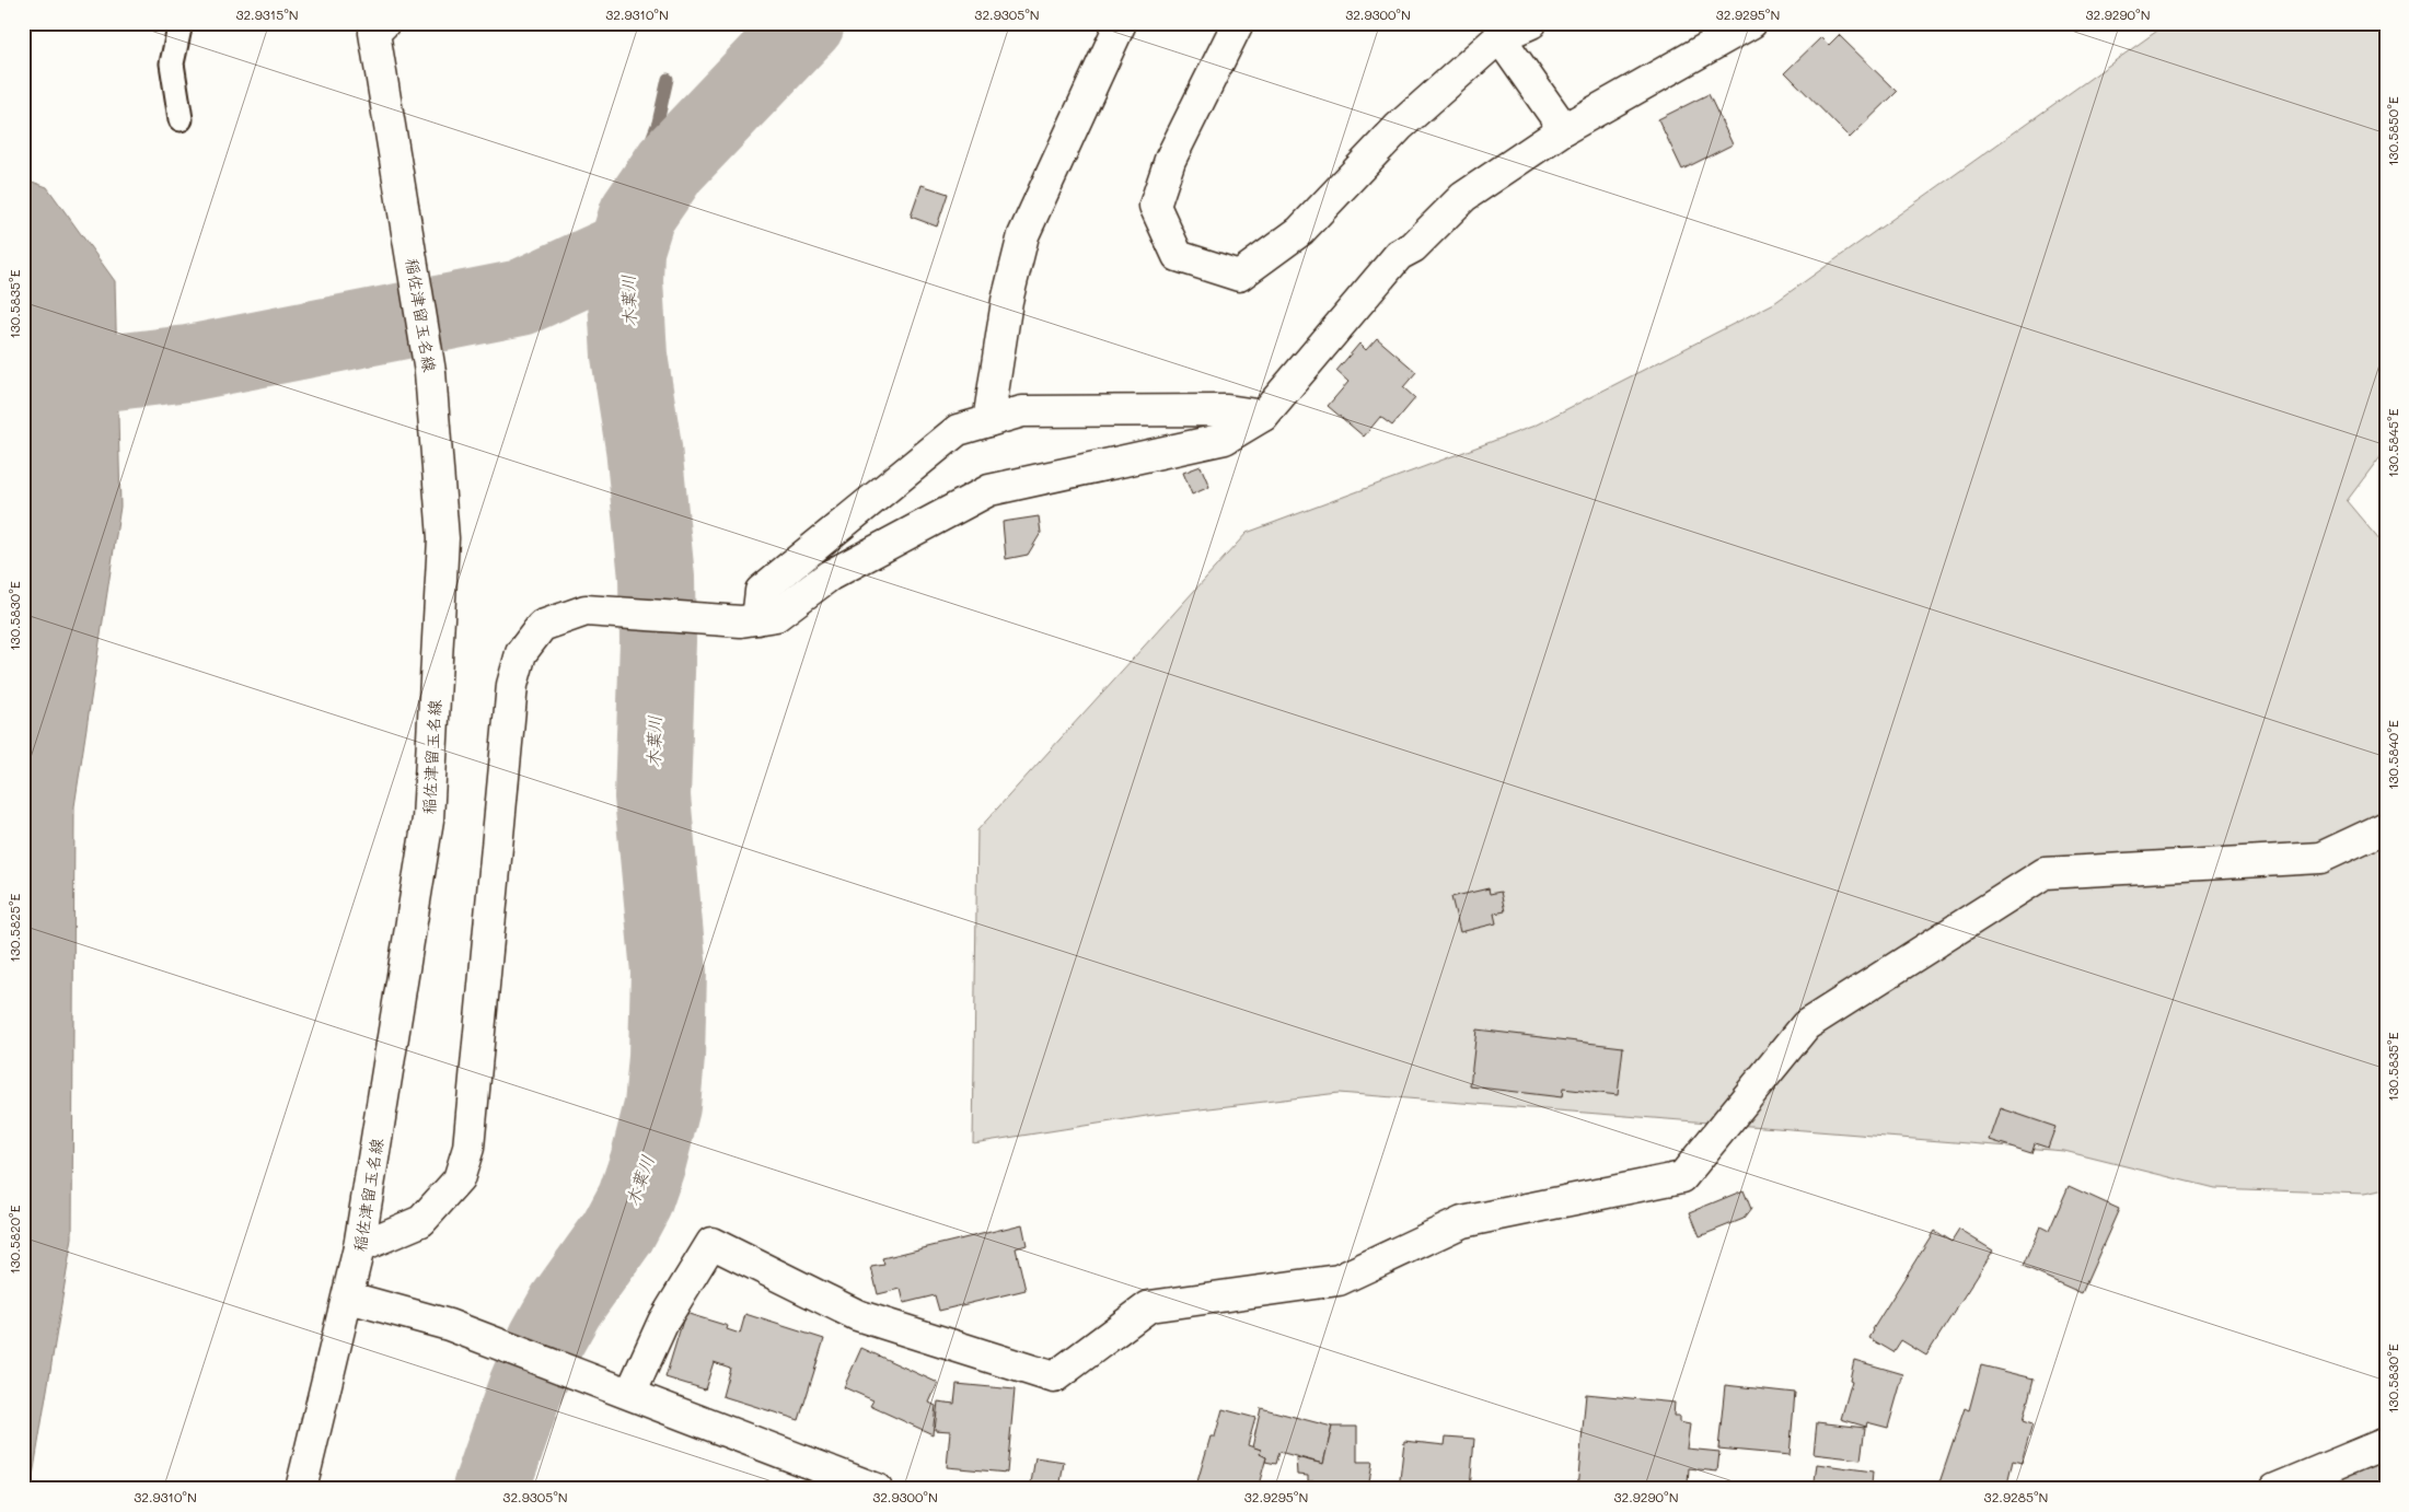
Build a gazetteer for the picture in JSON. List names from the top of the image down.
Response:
{
  "streets": {
    "street": ["稲佐津留玉名線"]
  },
  "water": ["木葉川"],
  "coordinates": [
    "32.9315°N",
    "32.9310°N",
    "32.9305°N",
    "32.9300°N",
    "32.9295°N",
    "32.9290°N",
    "130.5850°E",
    "130.5835°E",
    "130.5845°E",
    "130.5830°E",
    "130.5840°E",
    "130.5825°E",
    "130.5820°E",
    "32.9285°N"
  ]
}
